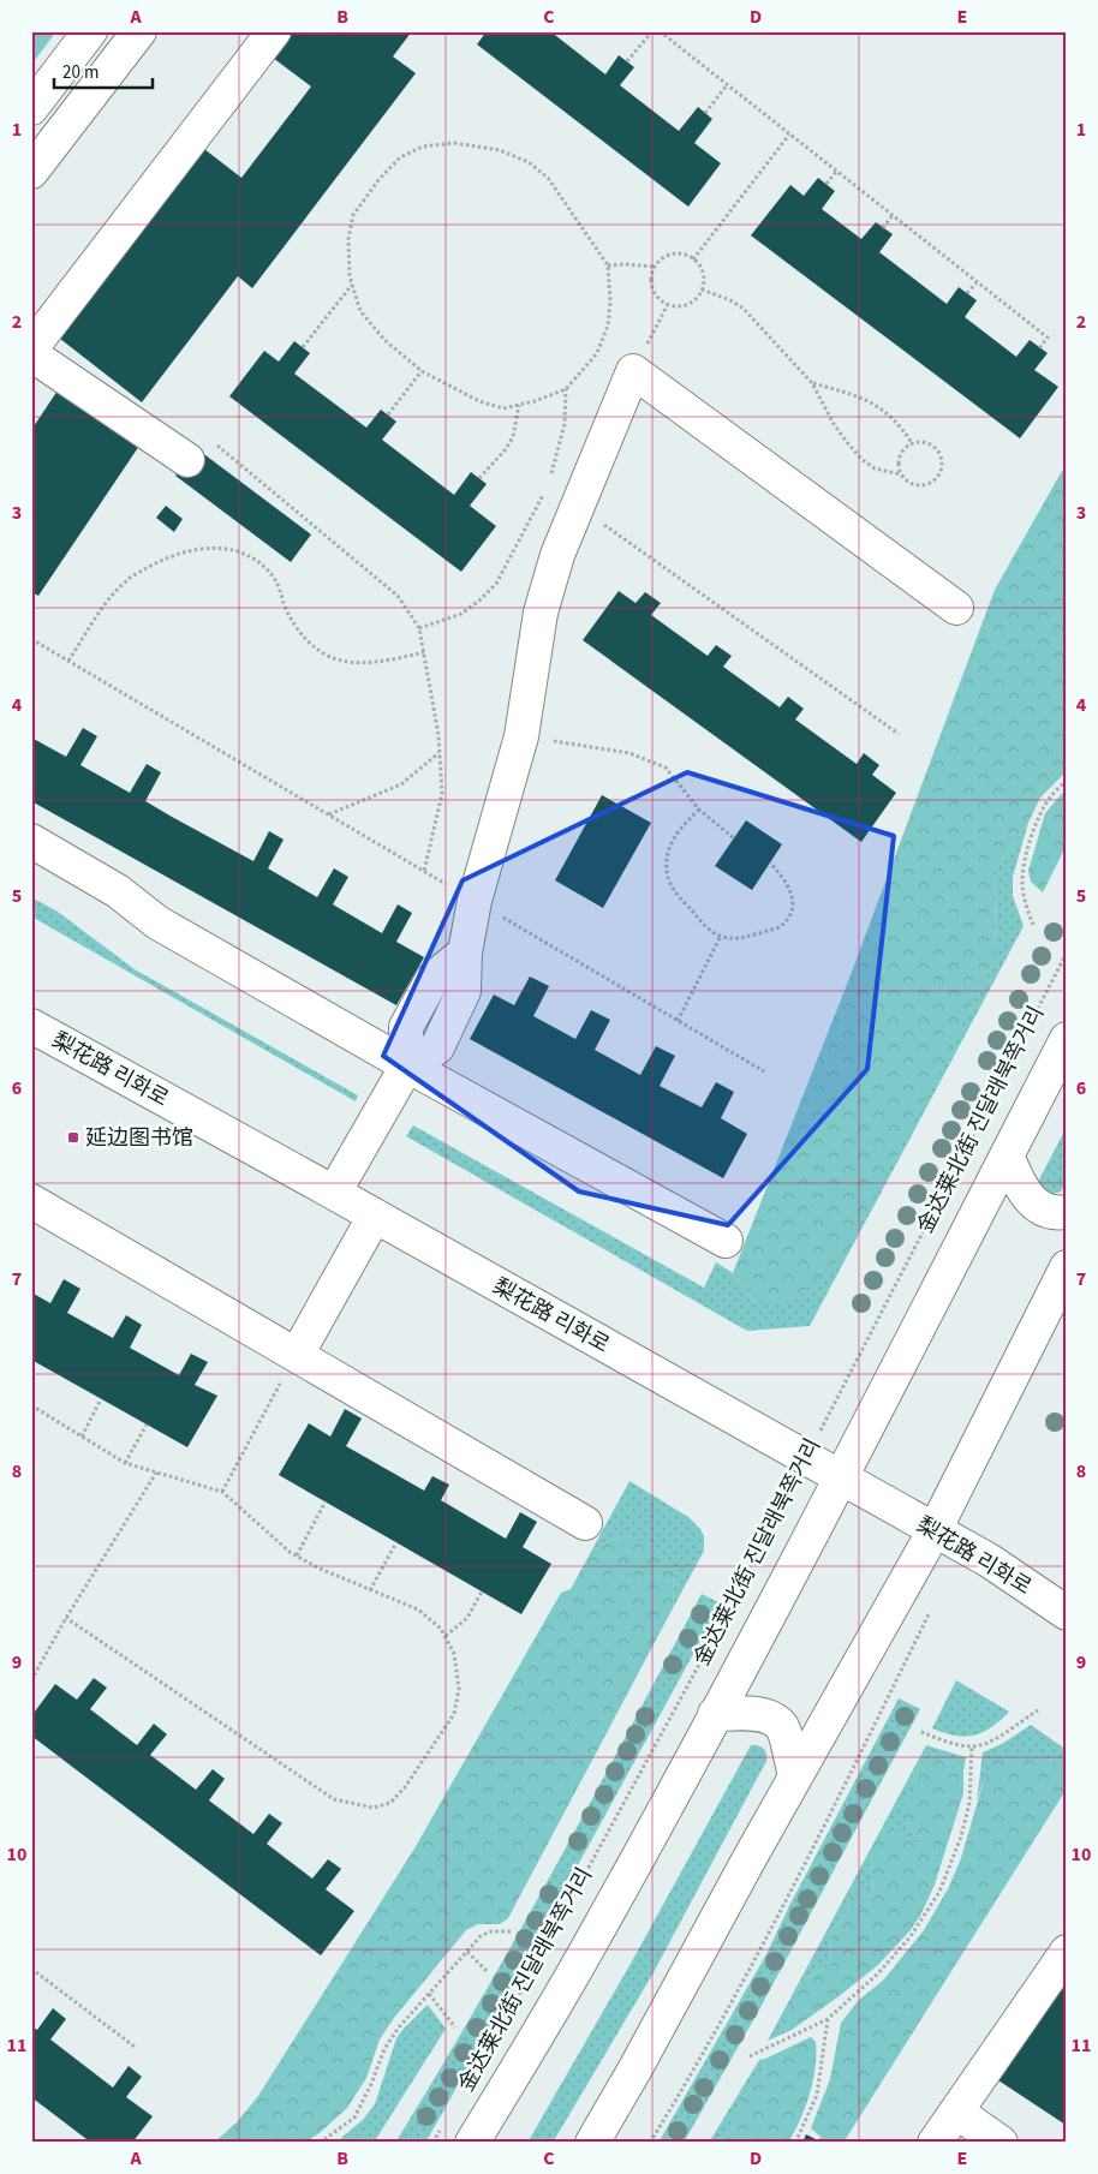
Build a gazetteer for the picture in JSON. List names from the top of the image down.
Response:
{
  "streets": {
    "main road": ["梨花路 리화로", "金达莱北街 진달래북쪽거리"]
  },
  "crossings": [
    ["梨花路 리화로", "金达莱北街 진달래북쪽거리"]
  ],
  "places": {
    "transit": ["延边图书馆"]
  },
  "scale_bar": "20 m",
  "grid": {
    "columns": [
      "A",
      "B",
      "C",
      "D",
      "E"
    ],
    "rows": [
      "1",
      "2",
      "3",
      "4",
      "5",
      "6",
      "7",
      "8",
      "9",
      "10",
      "11"
    ]
  }
}
